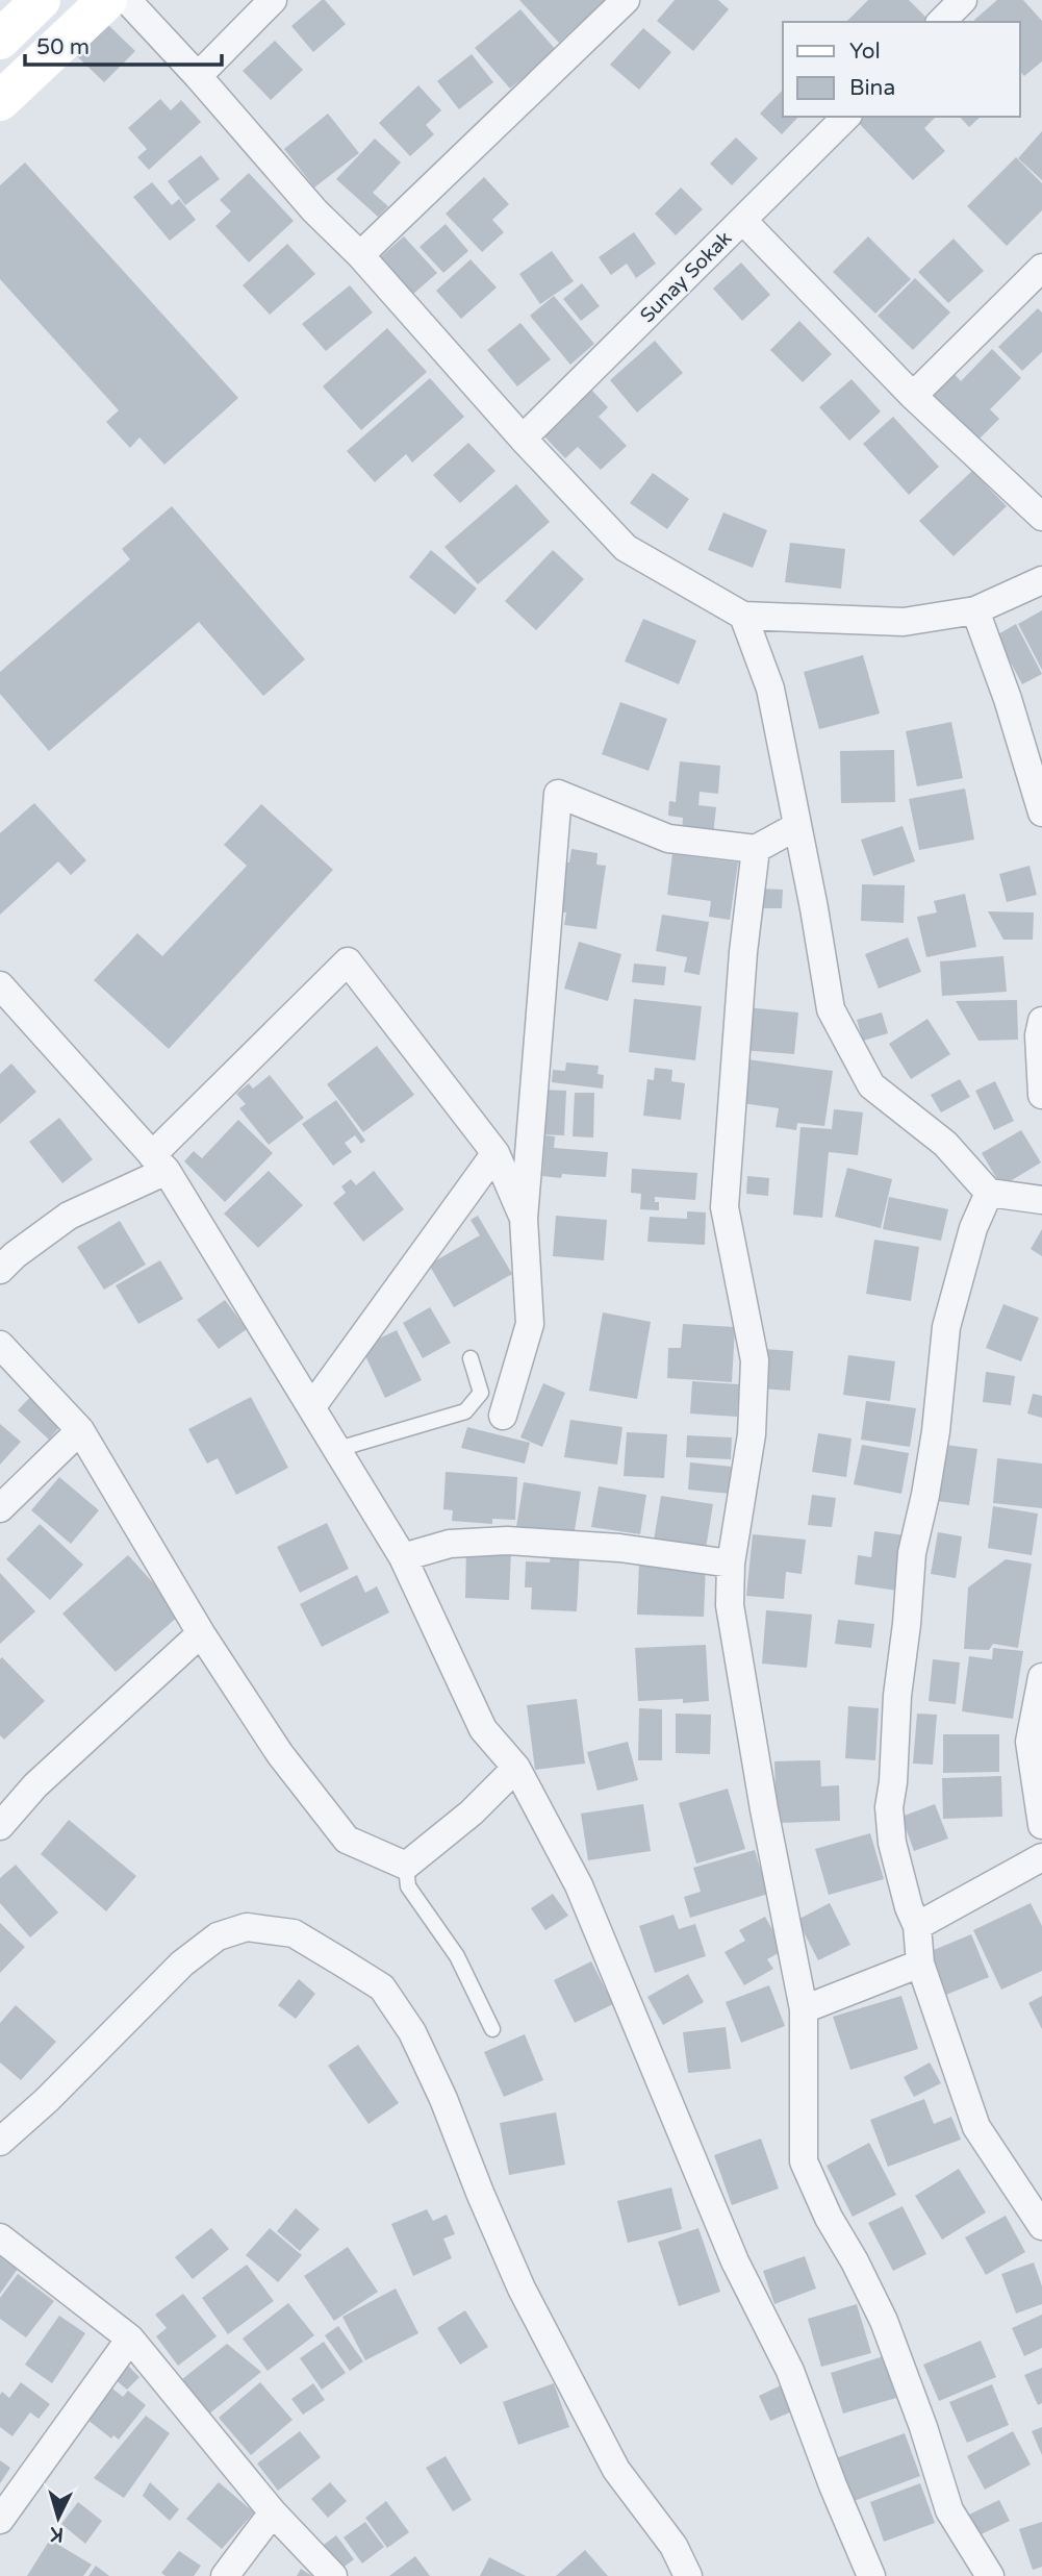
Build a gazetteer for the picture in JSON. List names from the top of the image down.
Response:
{
  "streets": {
    "street": ["Sunay Sokak"]
  },
  "legend": ["Yol", "Bina"],
  "scale_bar": "50 m",
  "north": "bottom"
}
